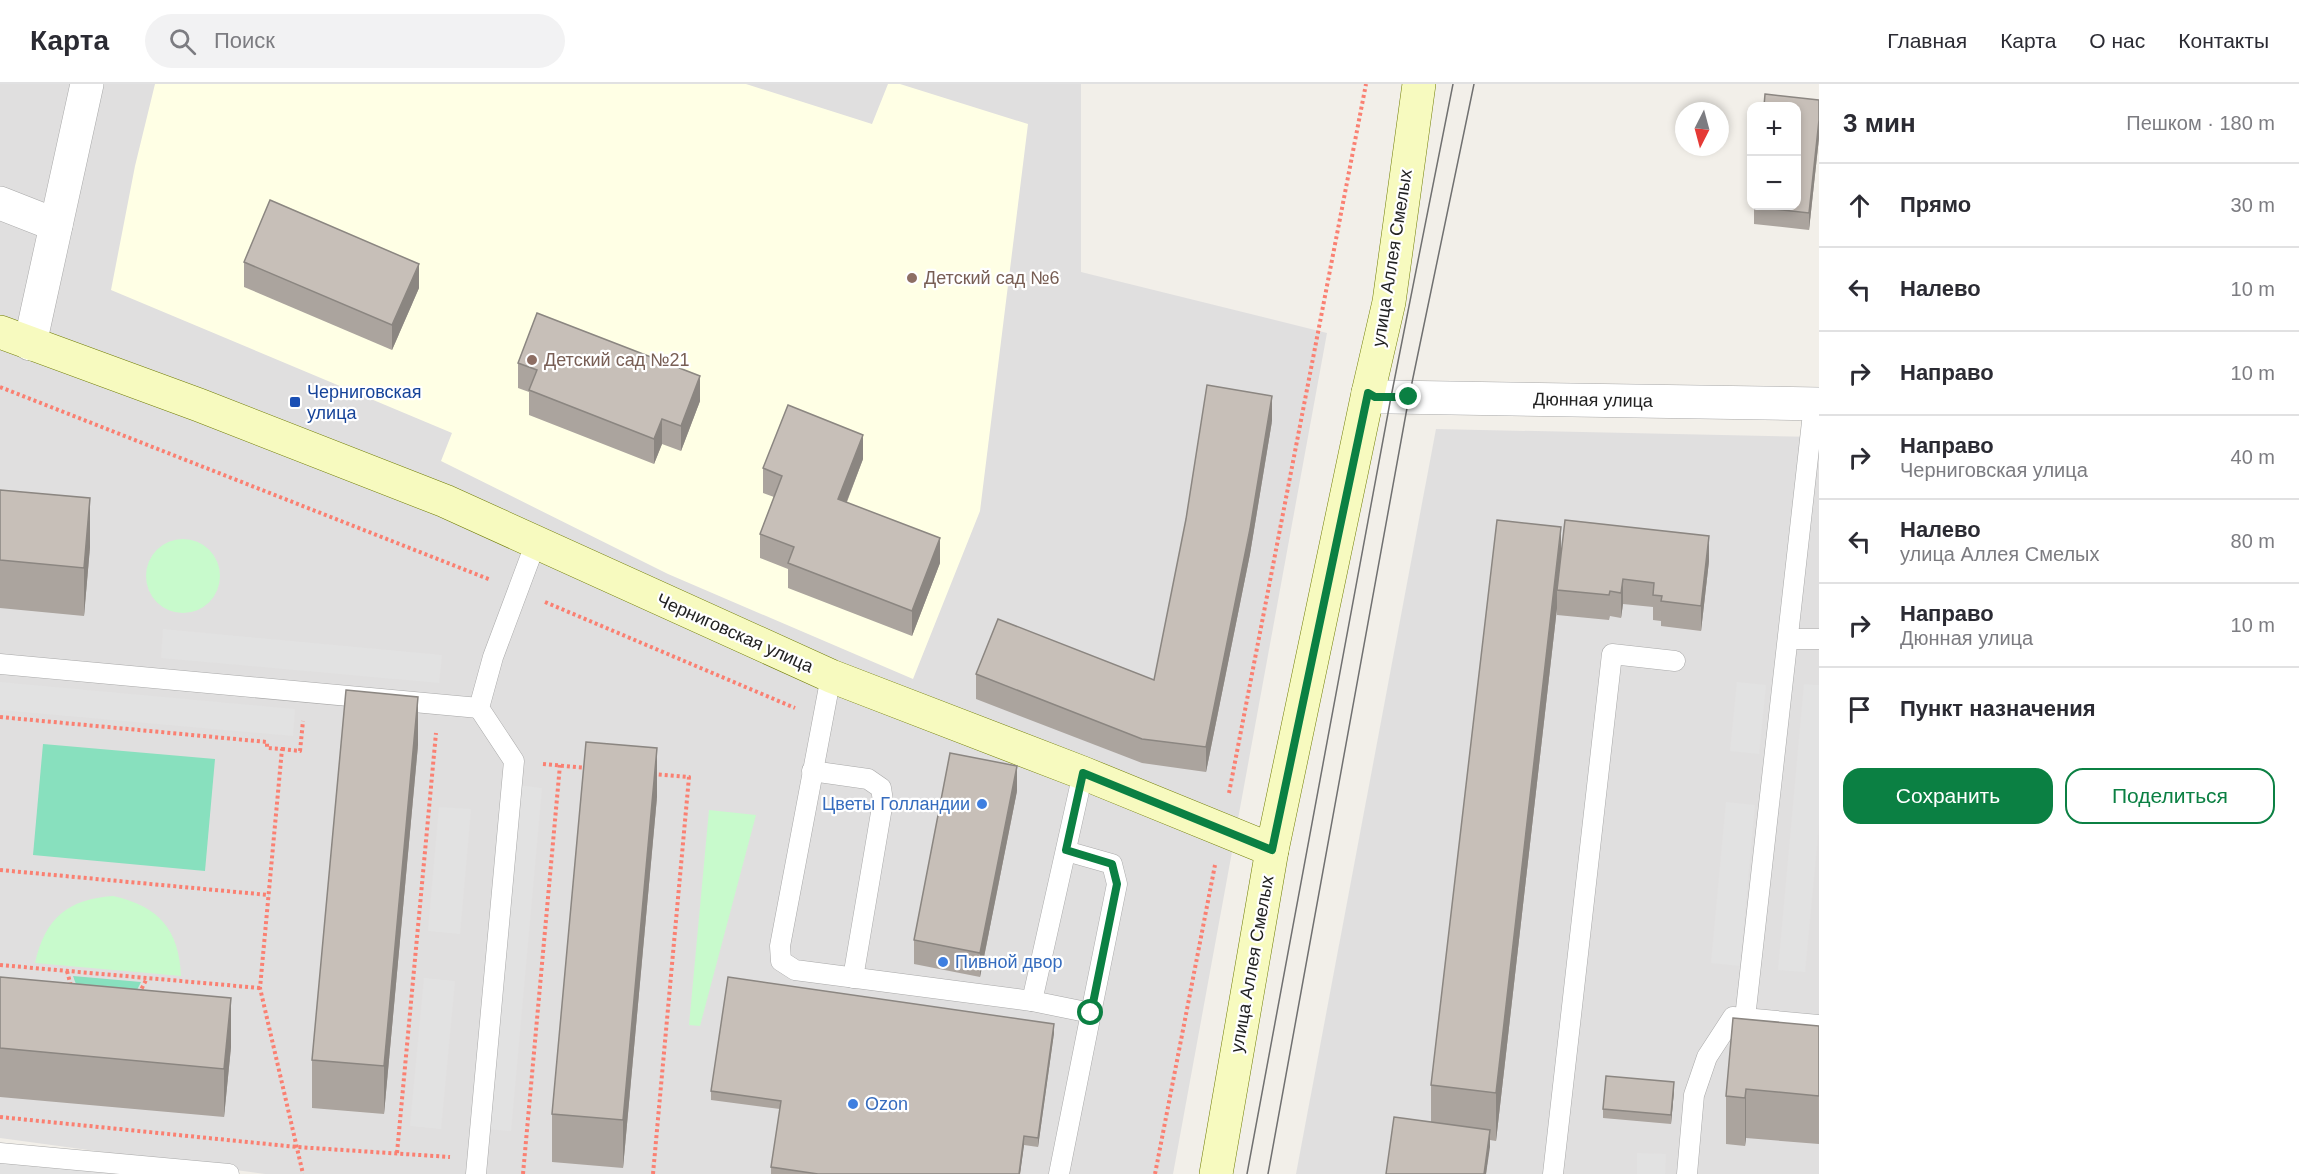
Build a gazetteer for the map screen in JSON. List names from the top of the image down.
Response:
{
  "streets": {
    "main road": ["улица Аллея Смелых", "Черниговская улица"],
    "street": ["Дюнная улица"]
  },
  "crossings": [
    ["улица Аллея Смелых", "Дюнная улица"],
    ["улица Аллея Смелых", "Черниговская улица"]
  ],
  "places": {
    "other": [
      "Детский сад №6",
      "Детский сад №21",
      "Цветы Голландии",
      "Пивной двор",
      "Ozon"
    ],
    "transit": ["Черниговская улица"]
  },
  "north": "bottom",
  "page": {
    "header": "Карта",
    "search": "Поиск",
    "nav": [
      "Главная",
      "Карта",
      "О нас",
      "Контакты"
    ],
    "heading": ["3 мин", "Пешком · 180 m"],
    "map_buttons": ["+", "−"],
    "list": [
      ["Прямо", "30 m"],
      ["Налево", "10 m"],
      ["Направо", "10 m"],
      ["Направо", "Черниговская улица", "40 m"],
      ["Налево", "улица Аллея Смелых", "80 m"],
      ["Направо", "Дюнная улица", "10 m"],
      "Пункт назначения"
    ],
    "buttons": ["Сохранить", "Поделиться"]
  }
}
